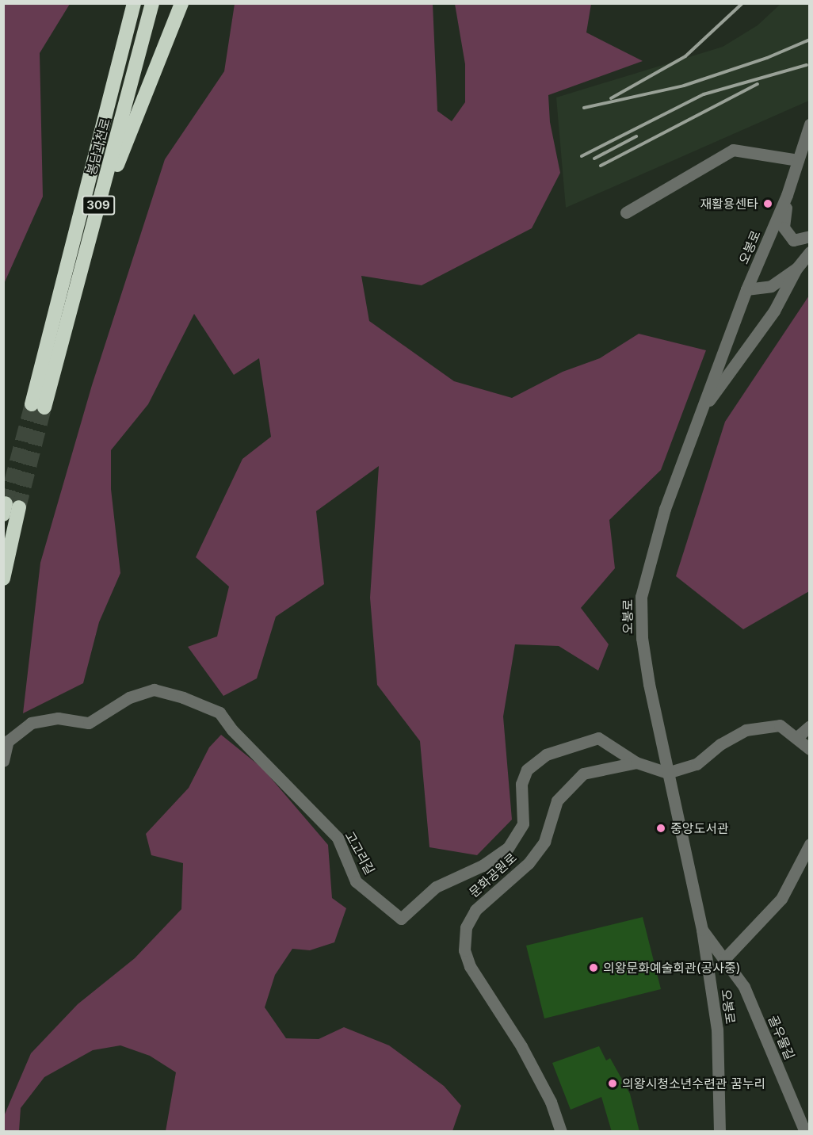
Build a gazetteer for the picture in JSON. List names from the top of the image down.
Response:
{
  "streets": {
    "highway": ["봉담과천로", "309"],
    "street": [
      "오봉로",
      "고고리길",
      "문화공원로",
      "골우물길"
    ]
  },
  "crossings": [
    ["오봉로", "문화공원로"],
    ["오봉로", "골우물길"],
    ["고고리길", "문화공원로"]
  ],
  "places": [
    "재활용센타",
    "중앙도서관",
    "의왕문화예술회관(공사중)",
    "의왕시청소년수련관 꿈누리"
  ]
}
